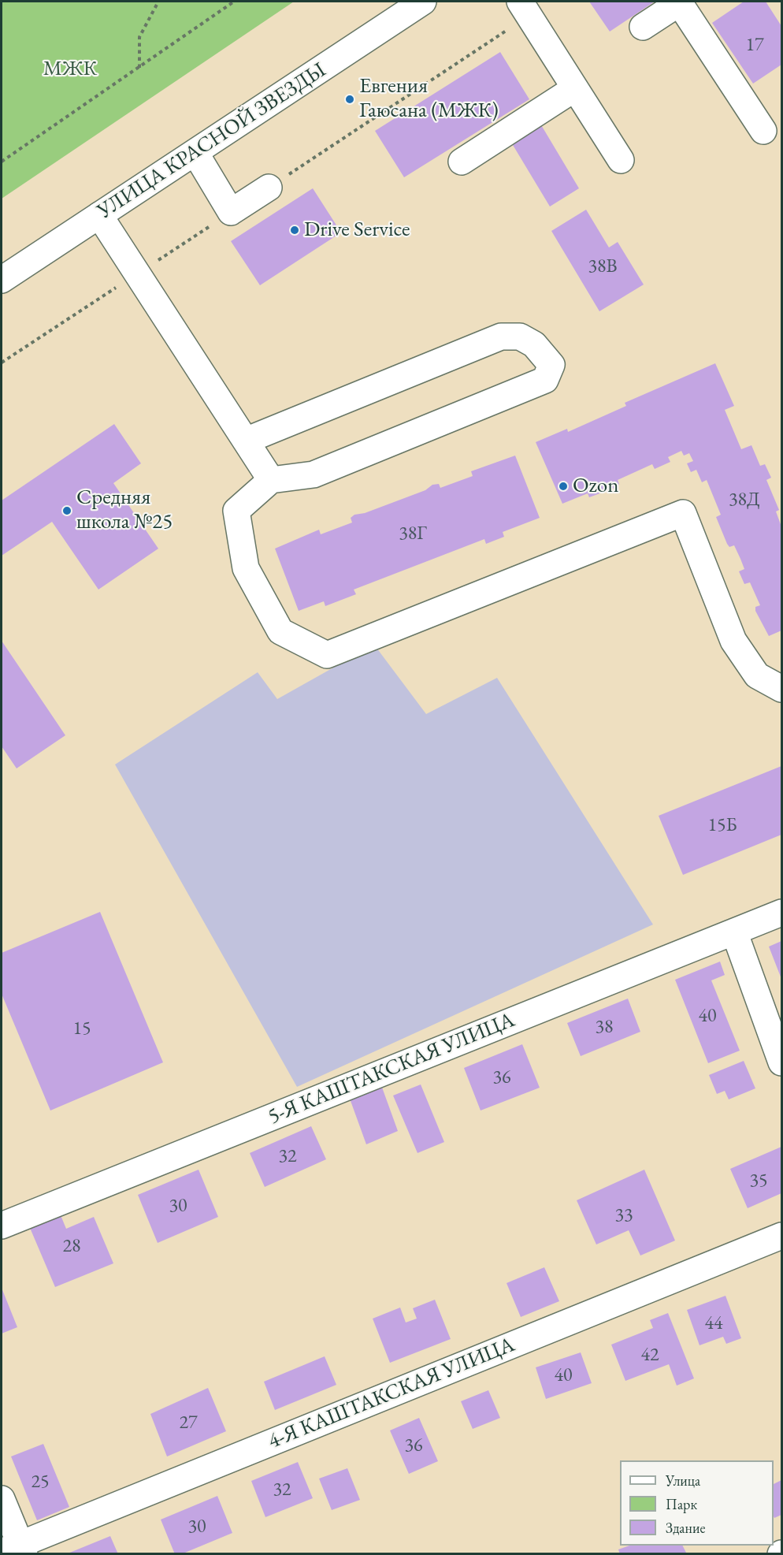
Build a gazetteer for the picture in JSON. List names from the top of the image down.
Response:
{
  "streets": {
    "street": ["УЛИЦА КРАСНОЙ ЗВЕЗДЫ", "5-Я КАШТАКСКАЯ УЛИЦА", "4-Я КАШТАКСКАЯ УЛИЦА"]
  },
  "parks": ["МЖК"],
  "places": [
    "Евгения Гаюсана (МЖК)",
    "Drive Service",
    "Ozon",
    "Средняя школа №25"
  ],
  "house_numbers": [
    "17",
    "38В",
    "38Д",
    "38Г",
    "15Б",
    "40",
    "38",
    "15",
    "36",
    "32",
    "35",
    "30",
    "33",
    "28",
    "44",
    "42",
    "40",
    "27",
    "36",
    "25",
    "32",
    "30"
  ],
  "legend": ["Улица", "Парк", "Здание"]
}
